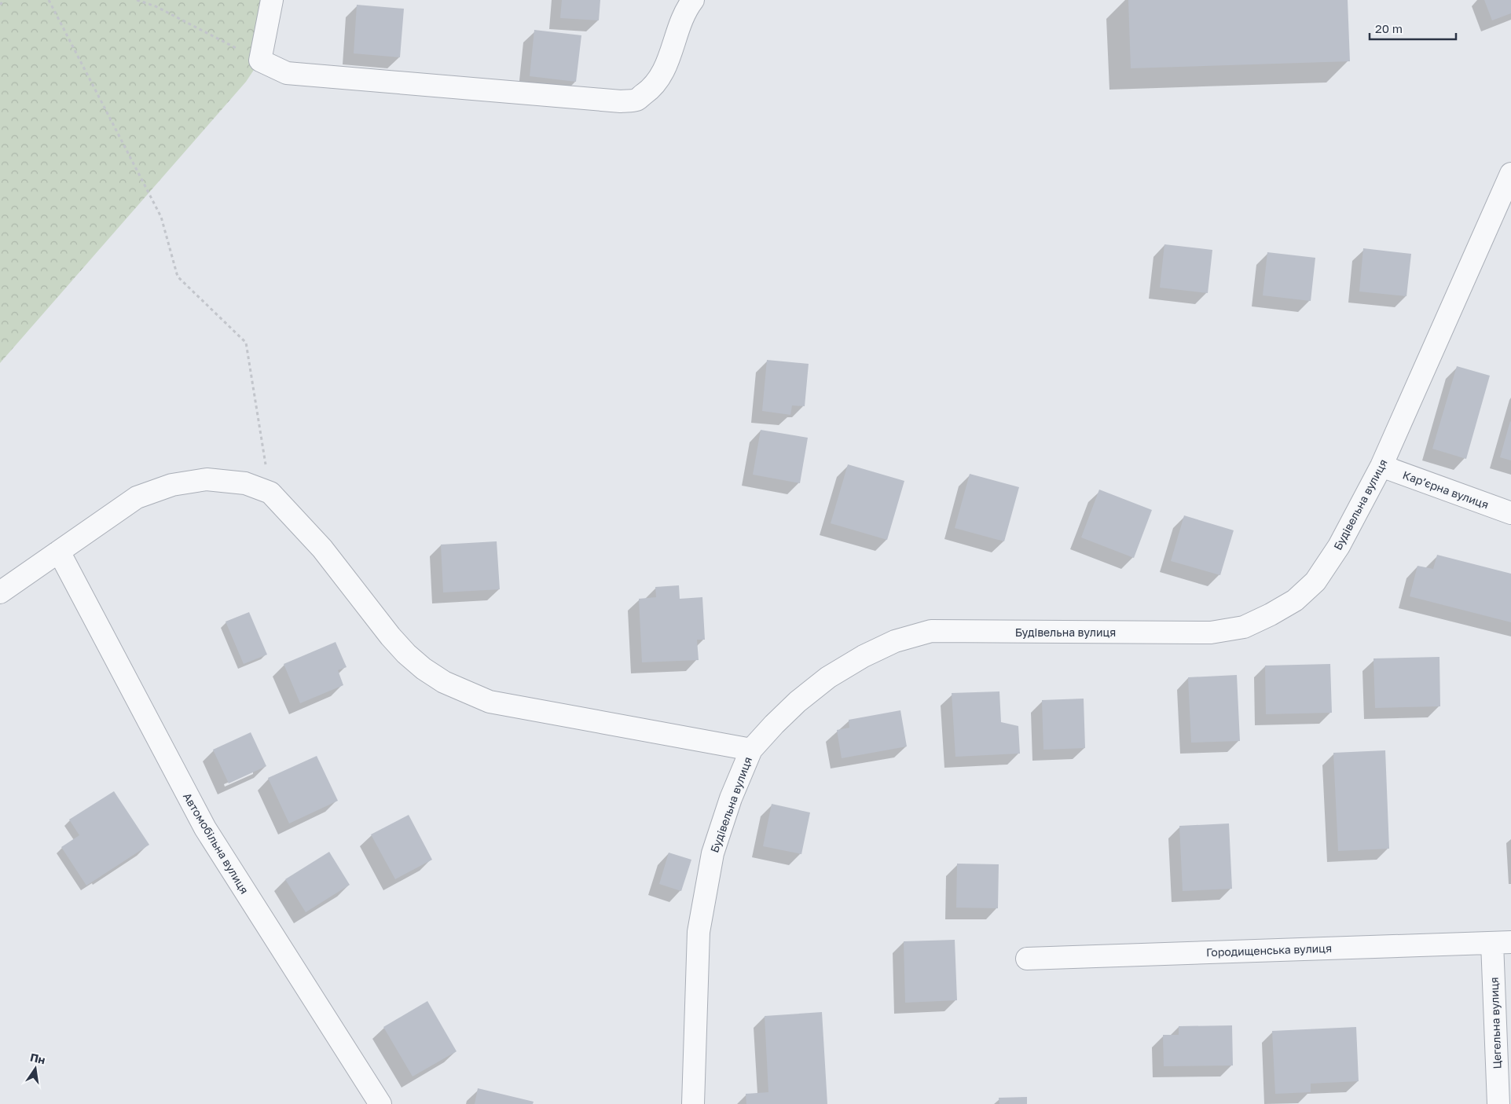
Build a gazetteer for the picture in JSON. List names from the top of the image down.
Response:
{
  "streets": {
    "street": [
      "Карʼєрна вулиця",
      "Будівельна вулиця",
      "Автомобільна вулиця",
      "Городищенська вулиця",
      "Цегельна вулиця"
    ]
  },
  "crossings": [
    ["Карʼєрна вулиця", "Будівельна вулиця"],
    ["Городищенська вулиця", "Цегельна вулиця"]
  ],
  "scale_bar": "20 m",
  "north": "top"
}
